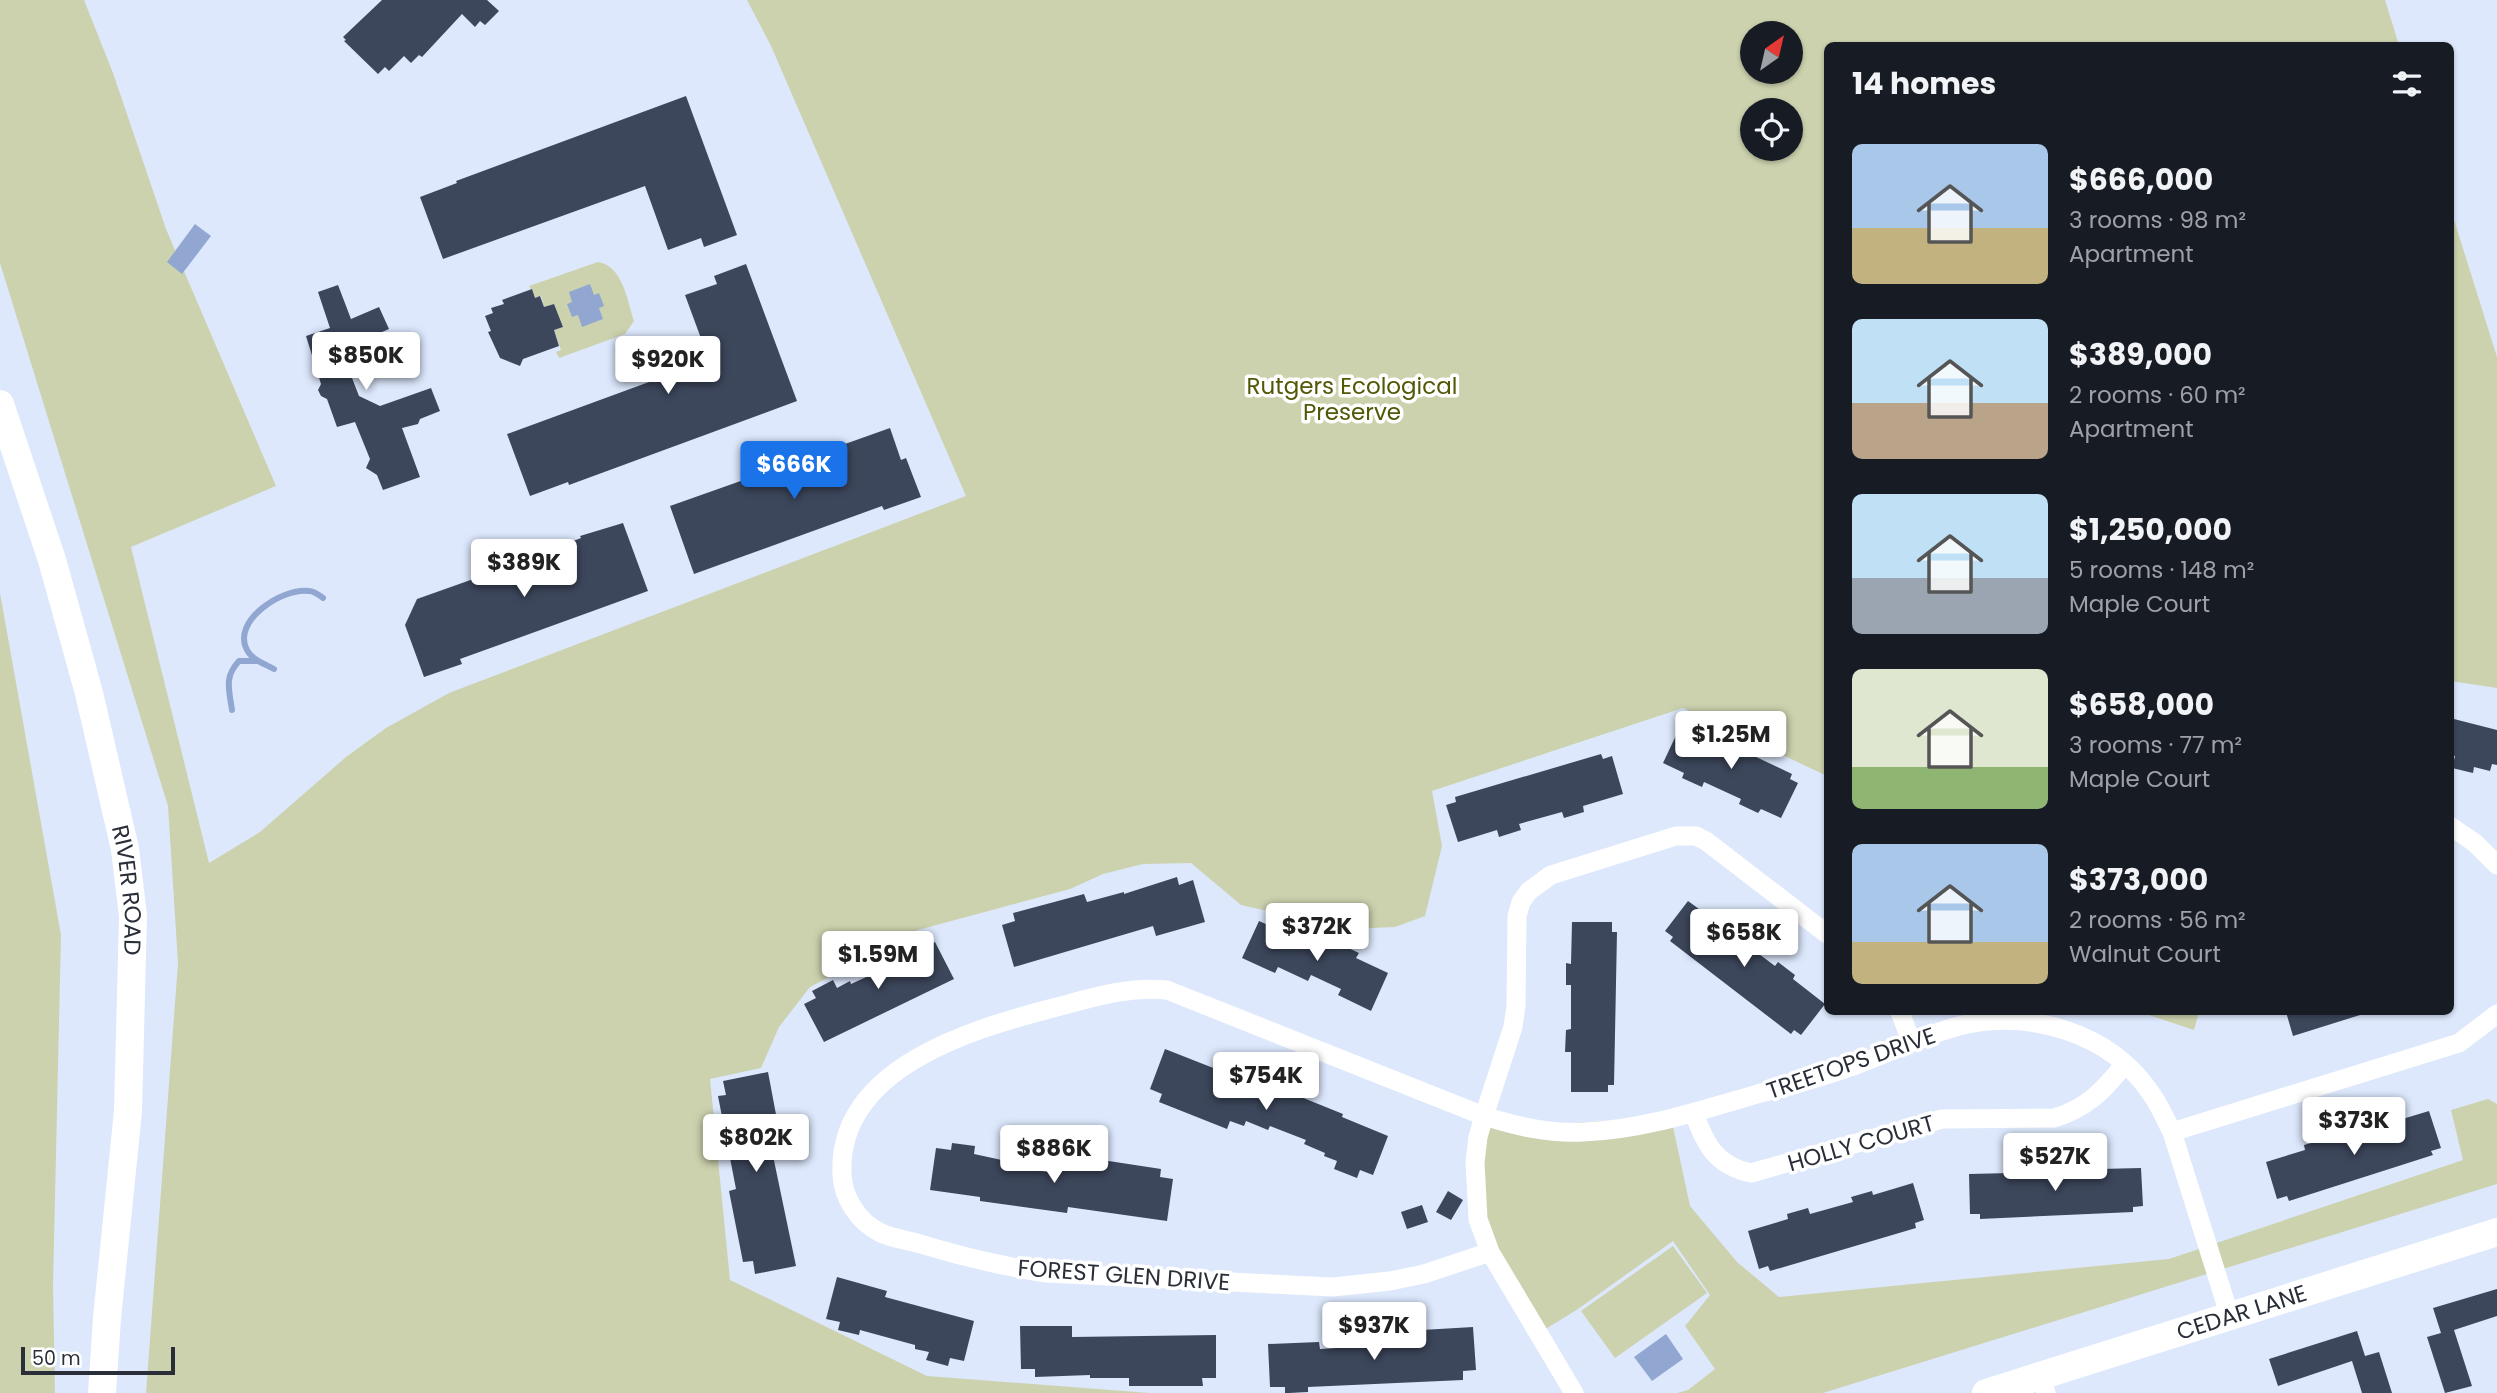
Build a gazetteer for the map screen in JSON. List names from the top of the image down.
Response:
{
  "streets": {
    "street": [
      "RIVER ROAD",
      "TREETOPS DRIVE",
      "HOLLY COURT",
      "FOREST GLEN DRIVE",
      "CEDAR LANE"
    ]
  },
  "crossings": [
    ["TREETOPS DRIVE", "HOLLY COURT"],
    ["TREETOPS DRIVE", "FOREST GLEN DRIVE"]
  ],
  "parks": ["Rutgers Ecological Preserve"],
  "scale_bar": "50 m",
  "north": "top right",
  "page": {
    "heading": "14 homes",
    "list": [
      {
        "name": "$666,000",
        "note": "3 rooms · 98 m² · Apartment"
      },
      {
        "name": "$389,000",
        "note": "2 rooms · 60 m² · Apartment"
      },
      {
        "name": "$1,250,000",
        "note": "5 rooms · 148 m² · Maple Court"
      },
      {
        "name": "$658,000",
        "note": "3 rooms · 77 m² · Maple Court"
      },
      {
        "name": "$373,000",
        "note": "2 rooms · 56 m² · Walnut Court"
      }
    ],
    "price": [
      "$850K",
      "$920K",
      "$666K",
      "$389K",
      "$1.25M",
      "$372K",
      "$658K",
      "$1.59M",
      "$754K",
      "$373K",
      "$802K",
      "$886K",
      "$527K",
      "$937K"
    ],
    "scale": "50 m"
  }
}
